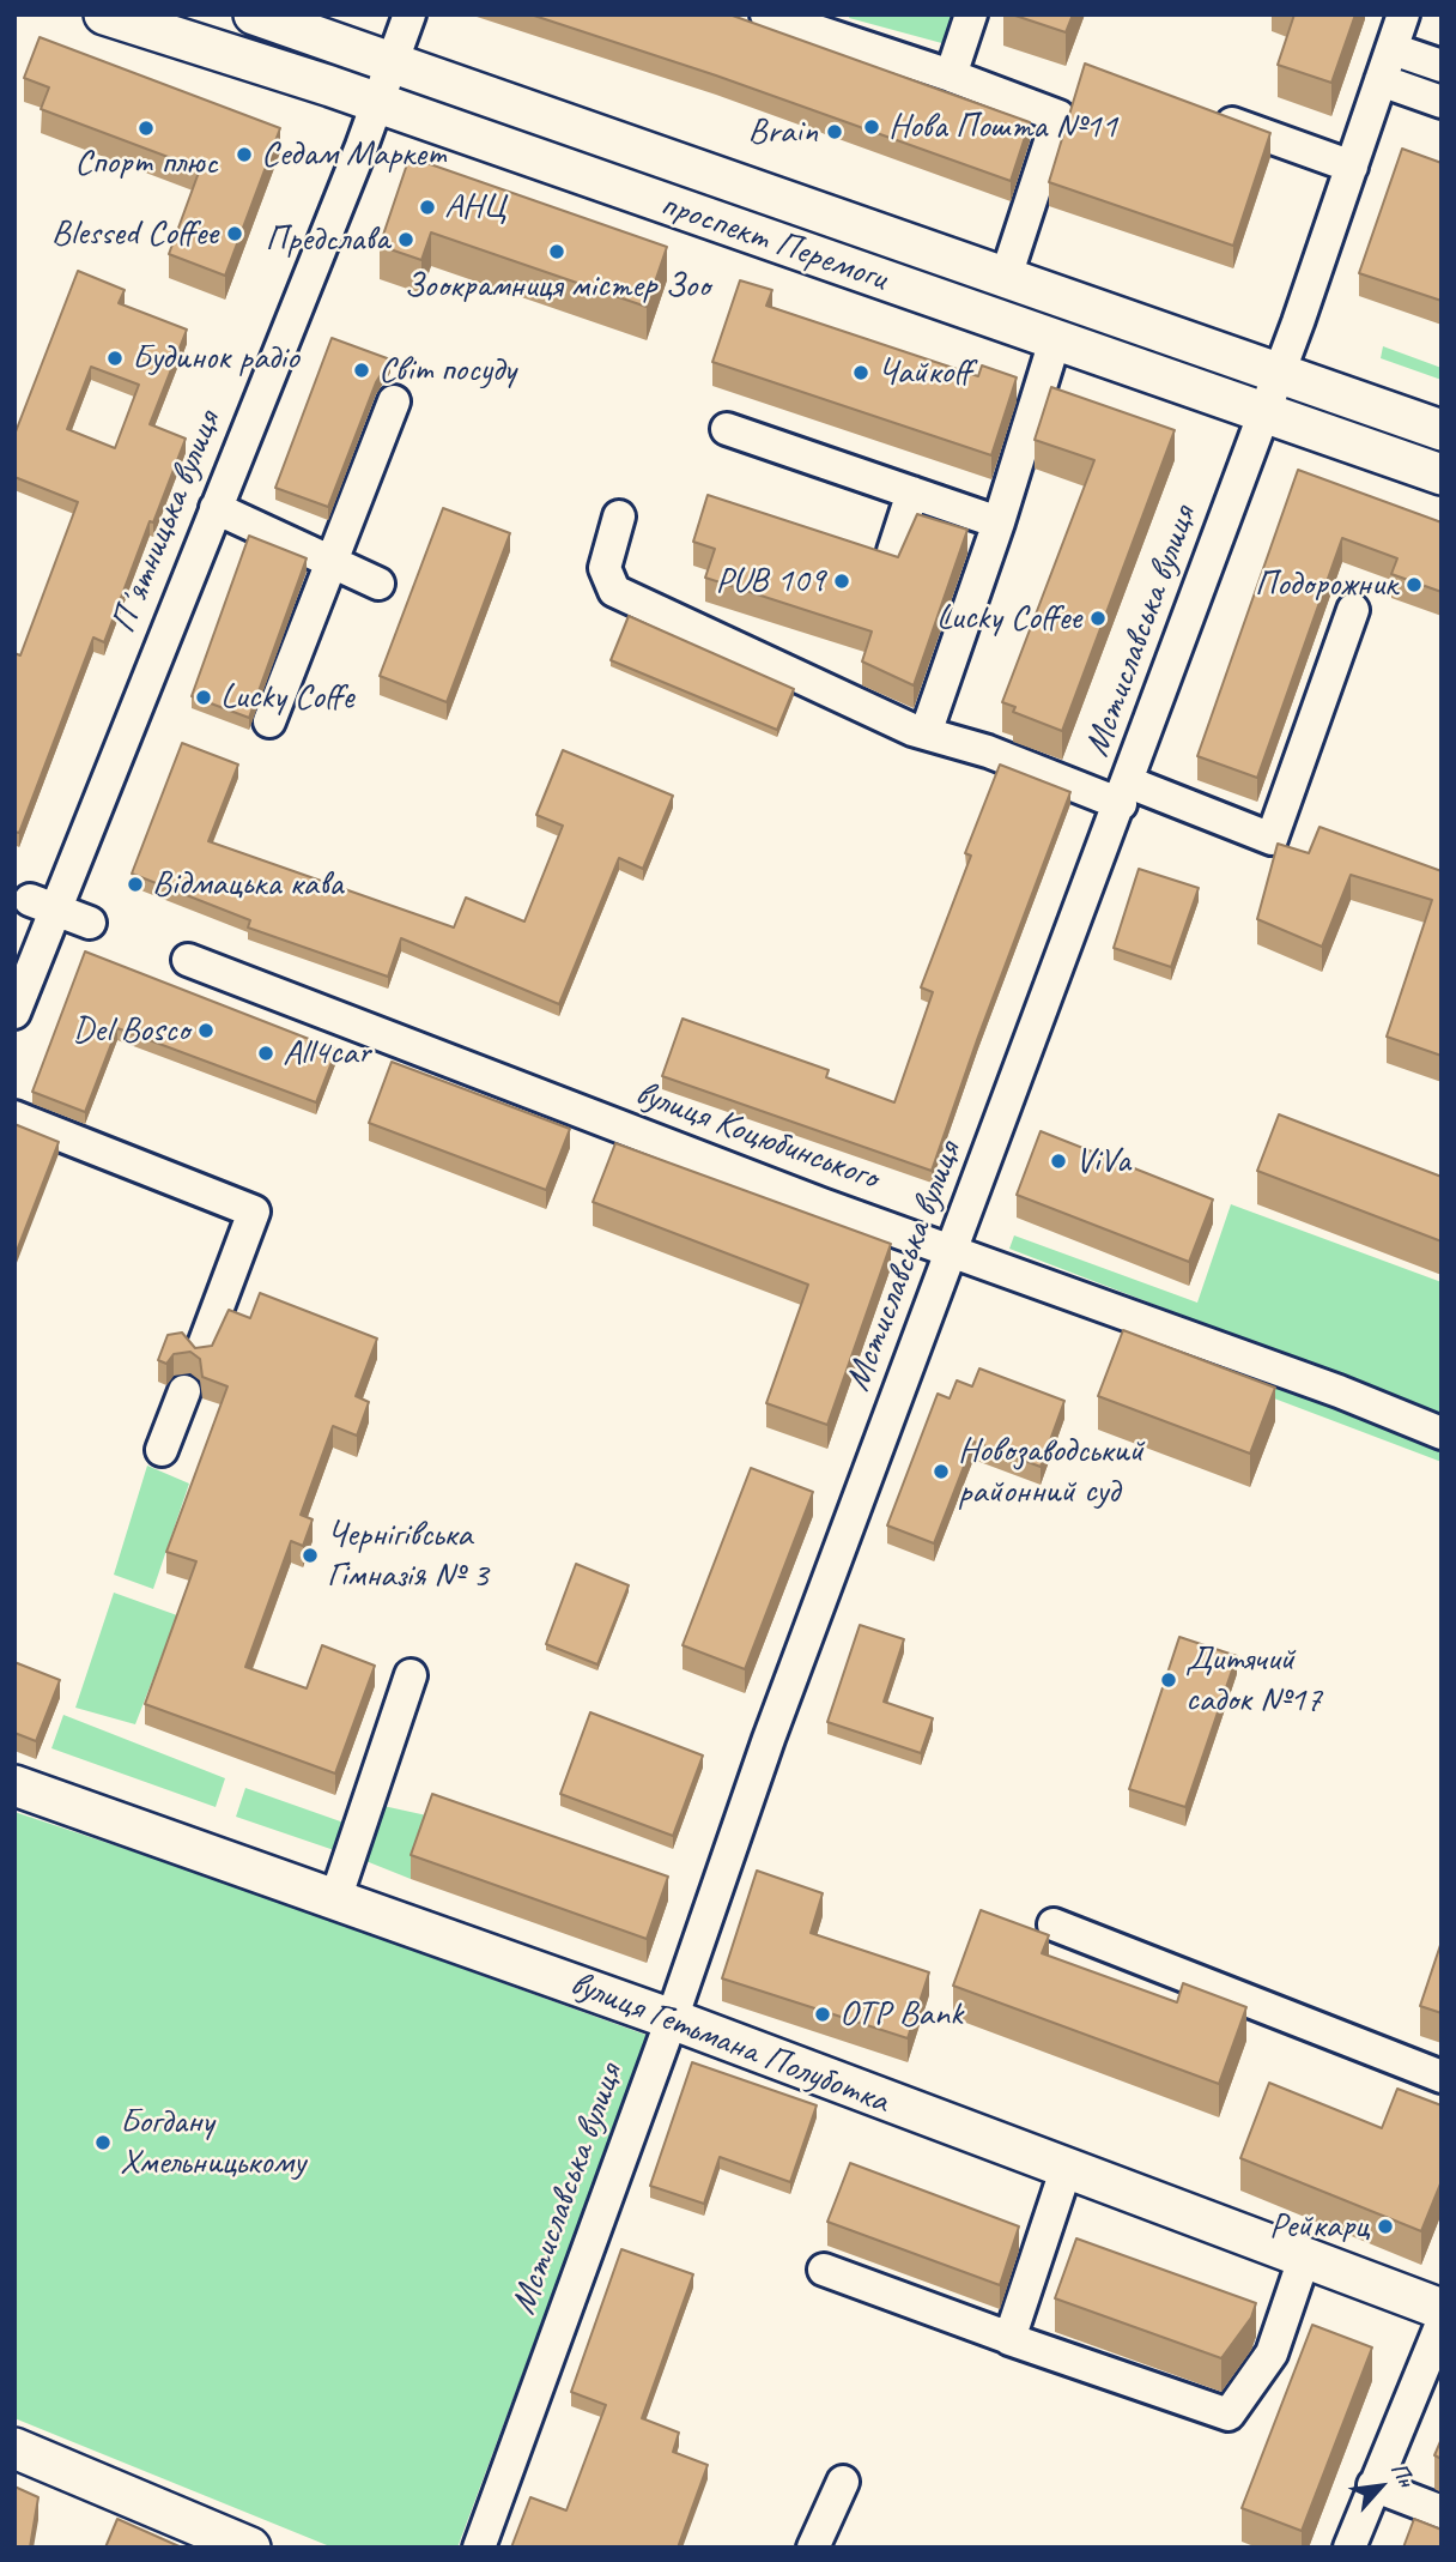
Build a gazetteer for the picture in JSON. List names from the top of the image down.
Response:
{
  "streets": {
    "main road": ["проспект Перемоги", "вулиця Гетьмана Полуботка"],
    "street": ["Пʼятницька вулиця", "Мстиславська вулиця", "вулиця Коцюбинського"]
  },
  "crossings": [
    ["проспект Перемоги", "Пʼятницька вулиця"],
    ["проспект Перемоги", "Мстиславська вулиця"],
    ["Мстиславська вулиця", "вулиця Коцюбинського"],
    ["Мстиславська вулиця", "вулиця Гетьмана Полуботка"]
  ],
  "places": [
    "Нова Пошта №11",
    "Спорт плюс",
    "Brain",
    "Седам Маркет",
    "АНЦ",
    "Blessed Coffee",
    "Предслава",
    "Зоокрамниця містер Зоо",
    "Будинок радіо",
    "Світ посуду",
    "Чайкоff",
    "PUB 109",
    "Подорожник",
    "Lucky Coffee",
    "Lucky Coffe",
    "Відмацька кава",
    "Del Bosco",
    "All4car",
    "ViVa",
    "Новозаводський районний суд",
    "Чернігівська Гімназія № 3",
    "Дитячий садок №17",
    "OTP Bank",
    "Богдану Хмельницькому",
    "Рейкарц"
  ],
  "north": "top right"
}
